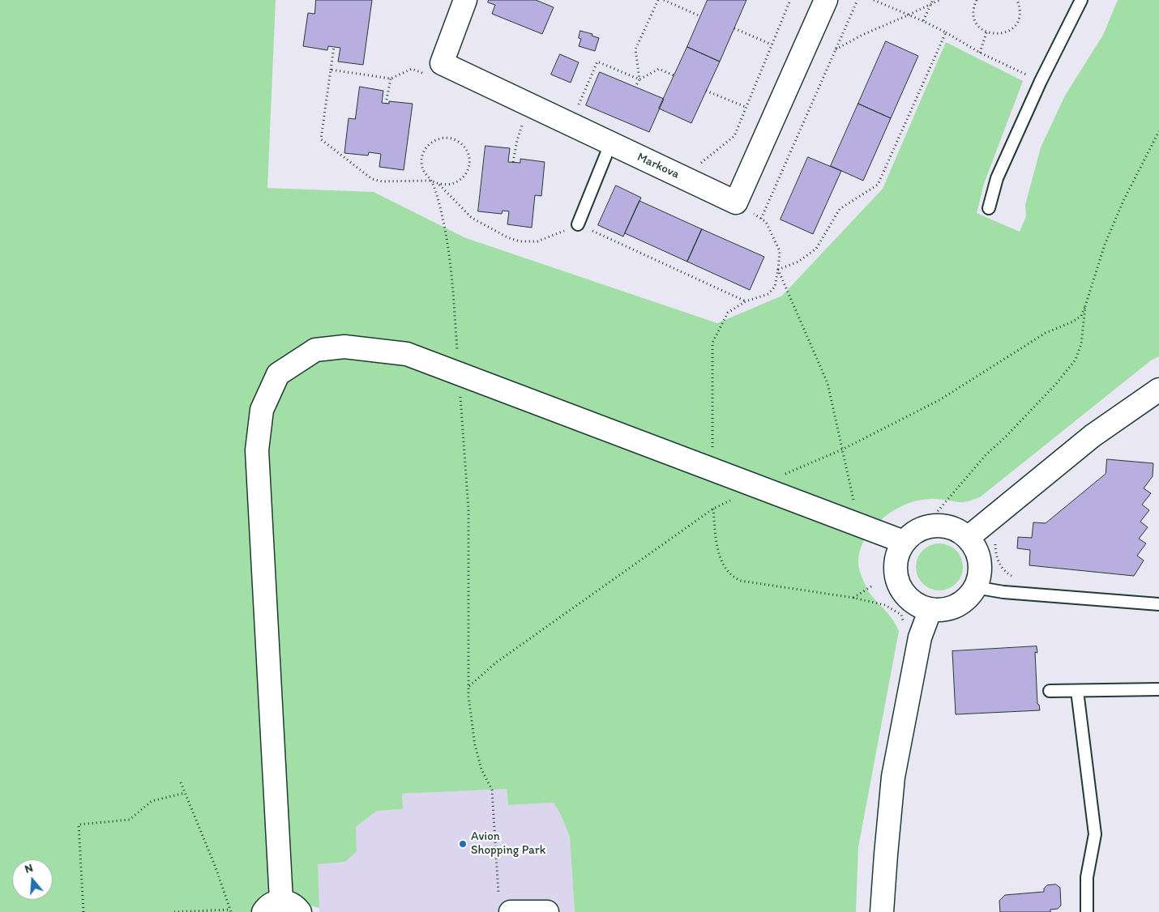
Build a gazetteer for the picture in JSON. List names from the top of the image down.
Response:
{
  "streets": {
    "street": ["Markova"]
  },
  "places": ["Avion Shopping Park"],
  "north": "top"
}
